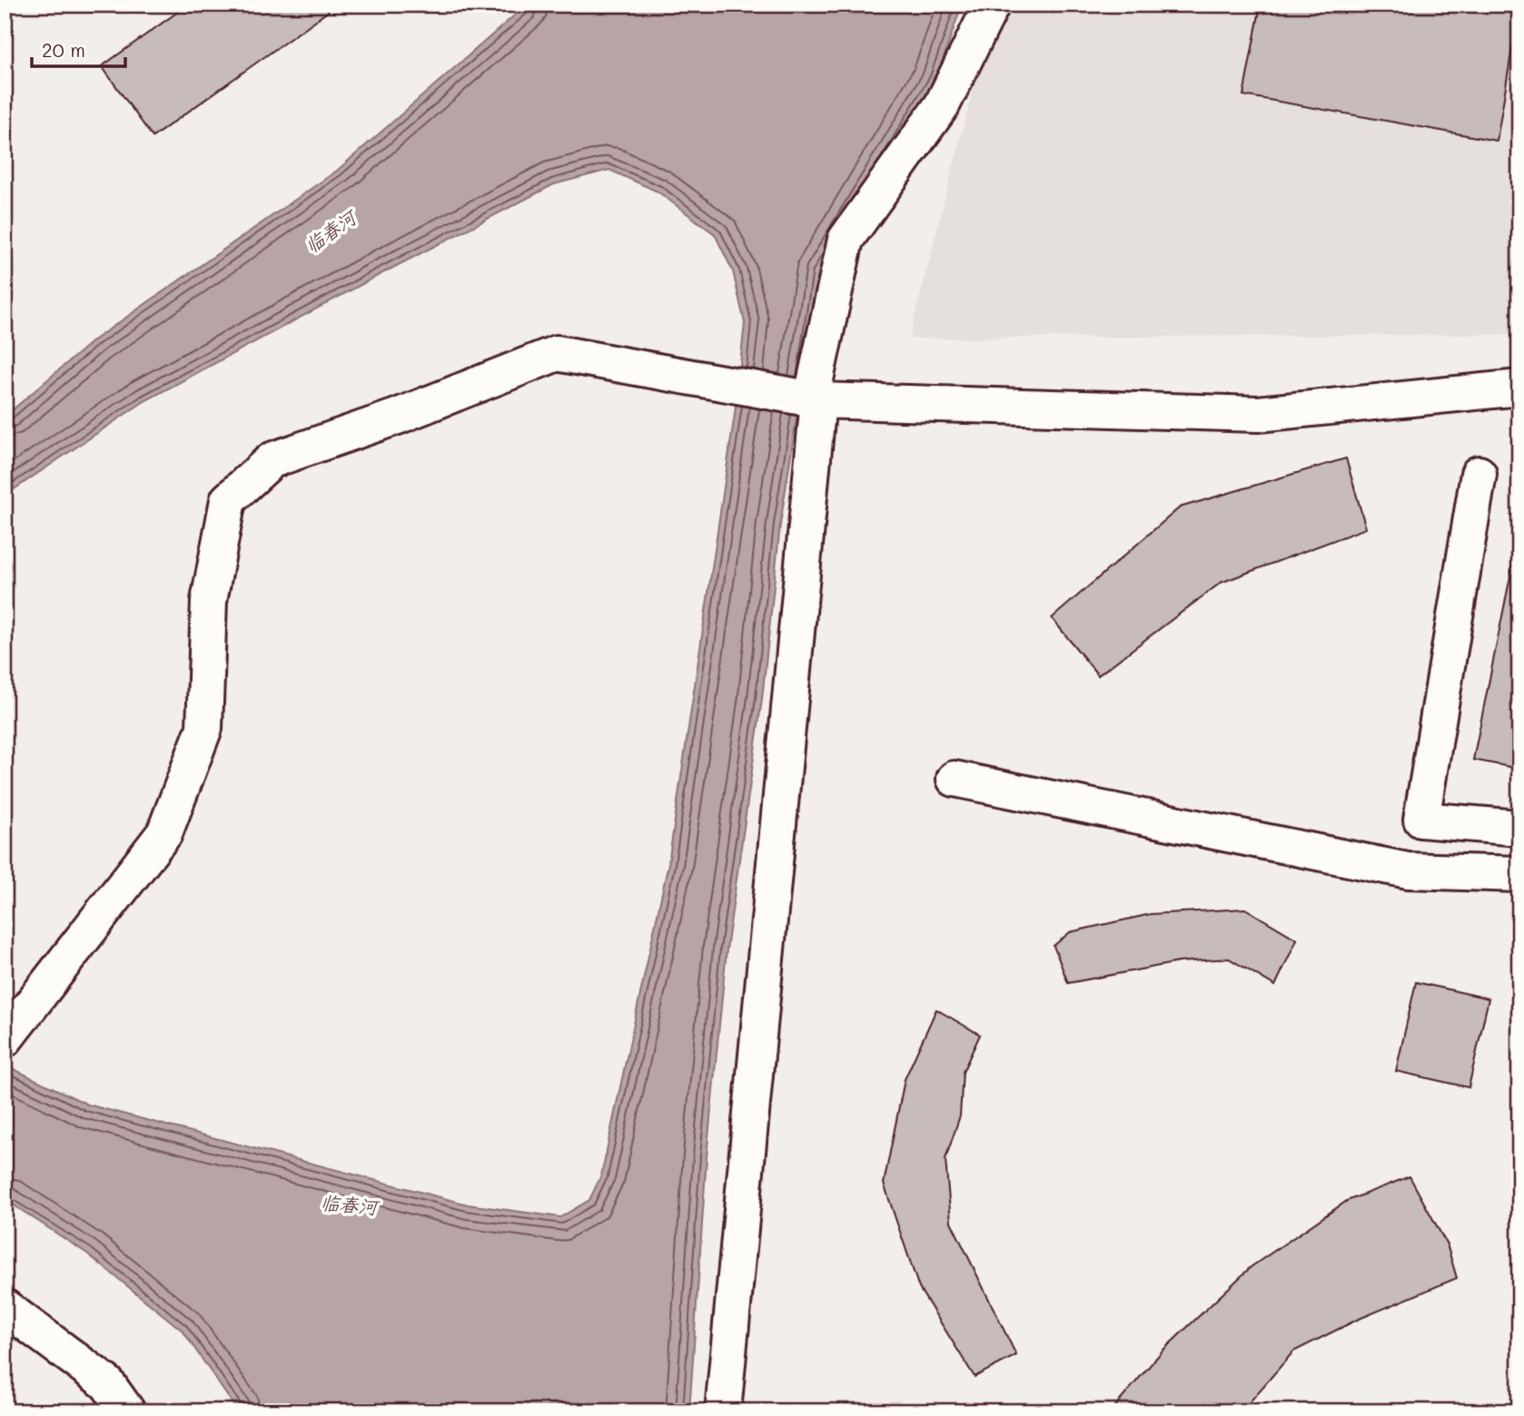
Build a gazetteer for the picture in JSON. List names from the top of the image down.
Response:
{
  "water": ["临春河"],
  "scale_bar": "20 m"
}
